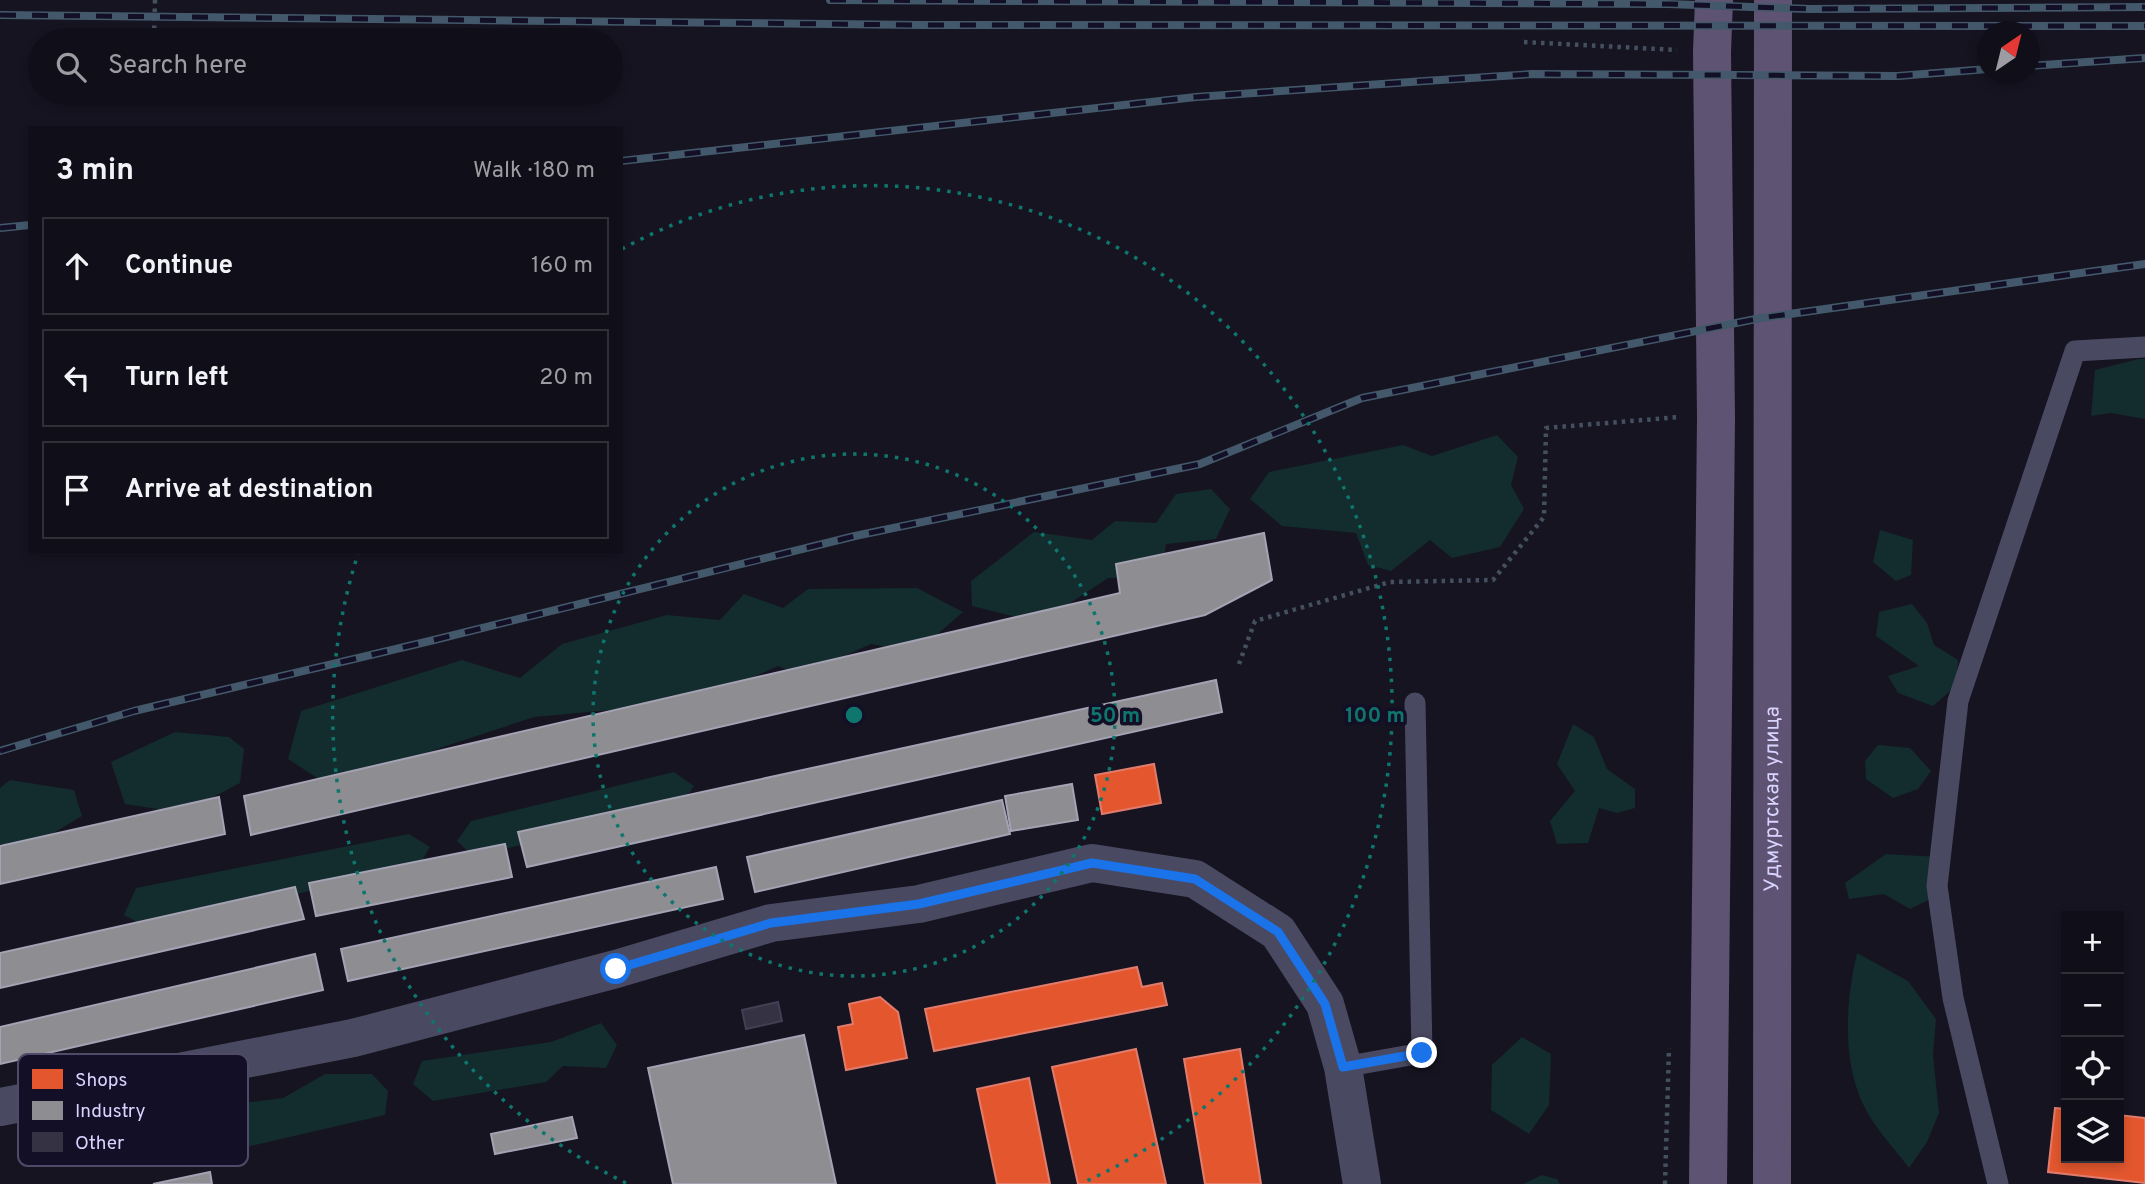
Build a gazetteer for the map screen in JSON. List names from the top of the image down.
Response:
{
  "streets": {
    "main road": ["Удмуртская улица"]
  },
  "legend": ["Shops", "Industry", "Other"],
  "north": "top right",
  "page": {
    "search": "Search here",
    "heading": ["3 min", "Walk · 180 m"],
    "list": [
      ["Continue", "160 m"],
      ["Turn left", "20 m"],
      "Arrive at destination"
    ],
    "map_buttons": ["+", "−"]
  },
  "rings": ["50 m", "100 m"]
}
